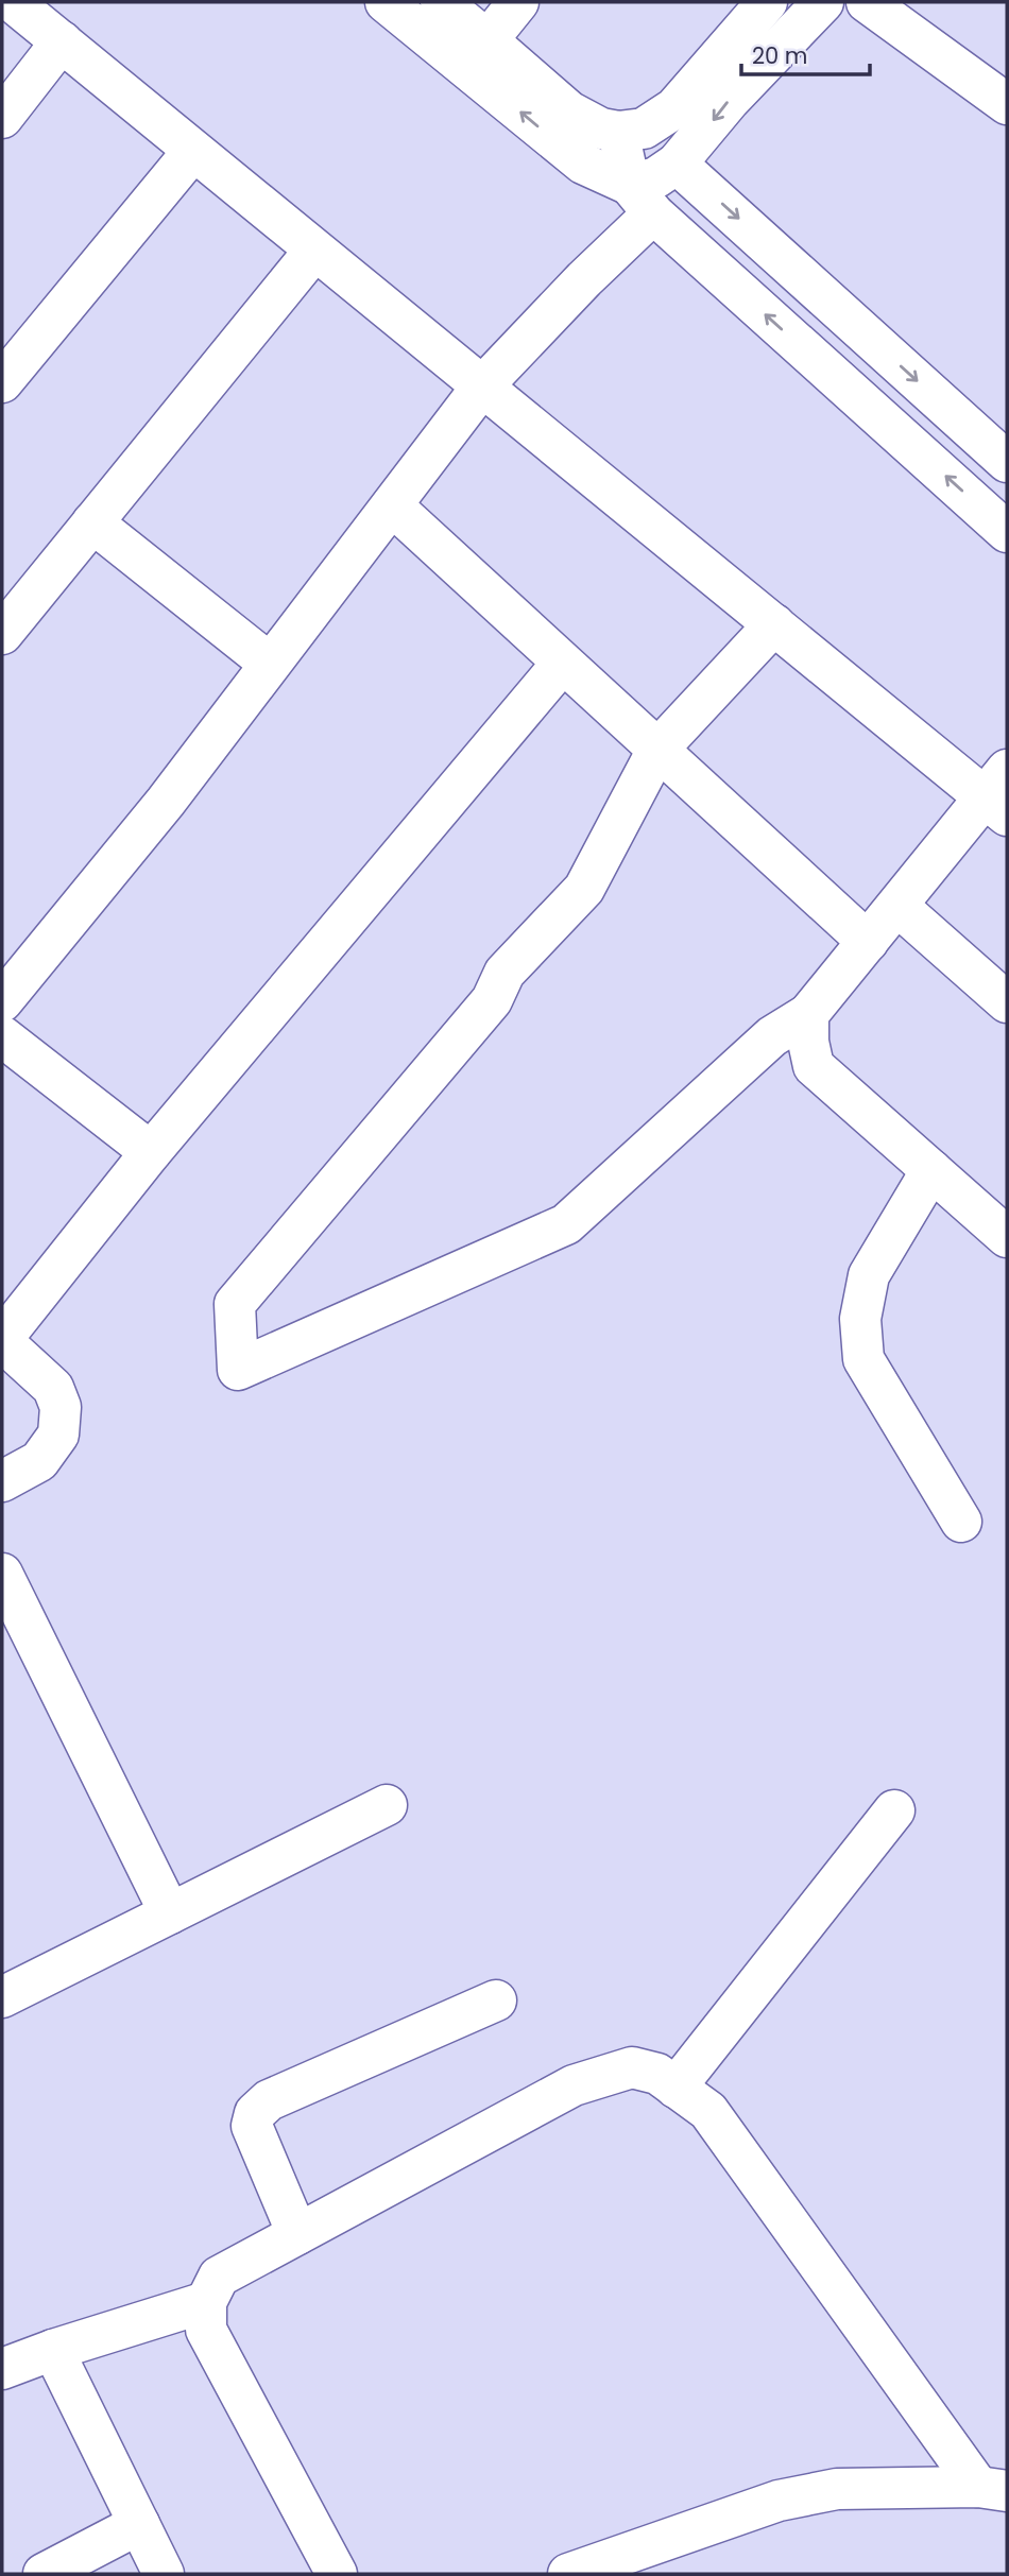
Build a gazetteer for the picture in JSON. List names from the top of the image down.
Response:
{
  "scale_bar": "20 m"
}
